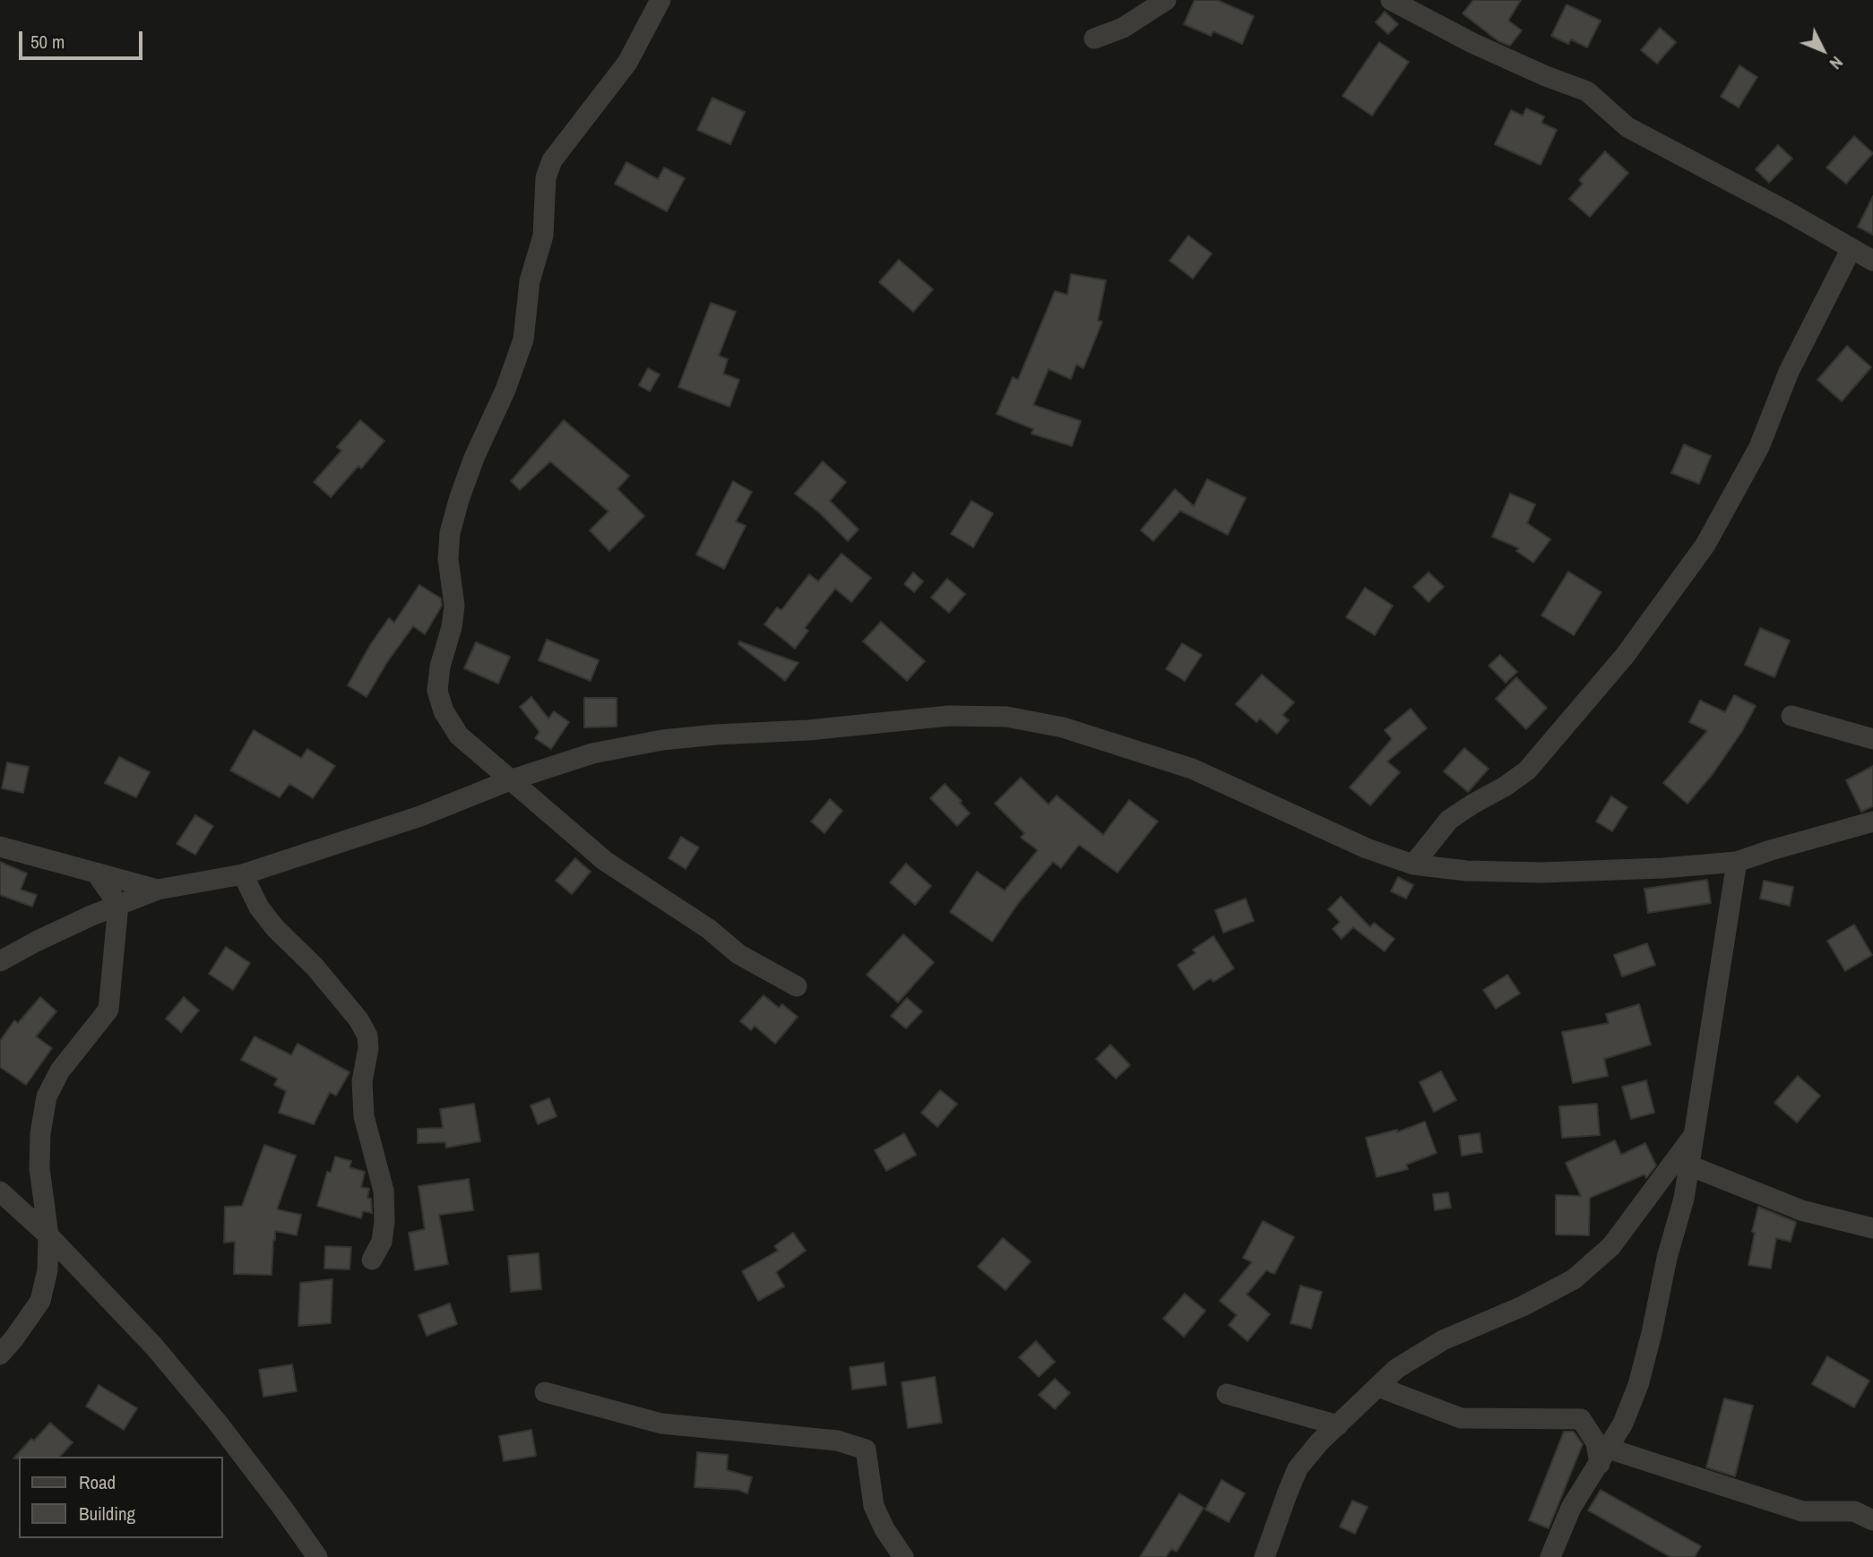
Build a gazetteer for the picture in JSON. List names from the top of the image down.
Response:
{
  "legend": ["Road", "Building"],
  "scale_bar": "50 m",
  "north": "bottom right"
}
